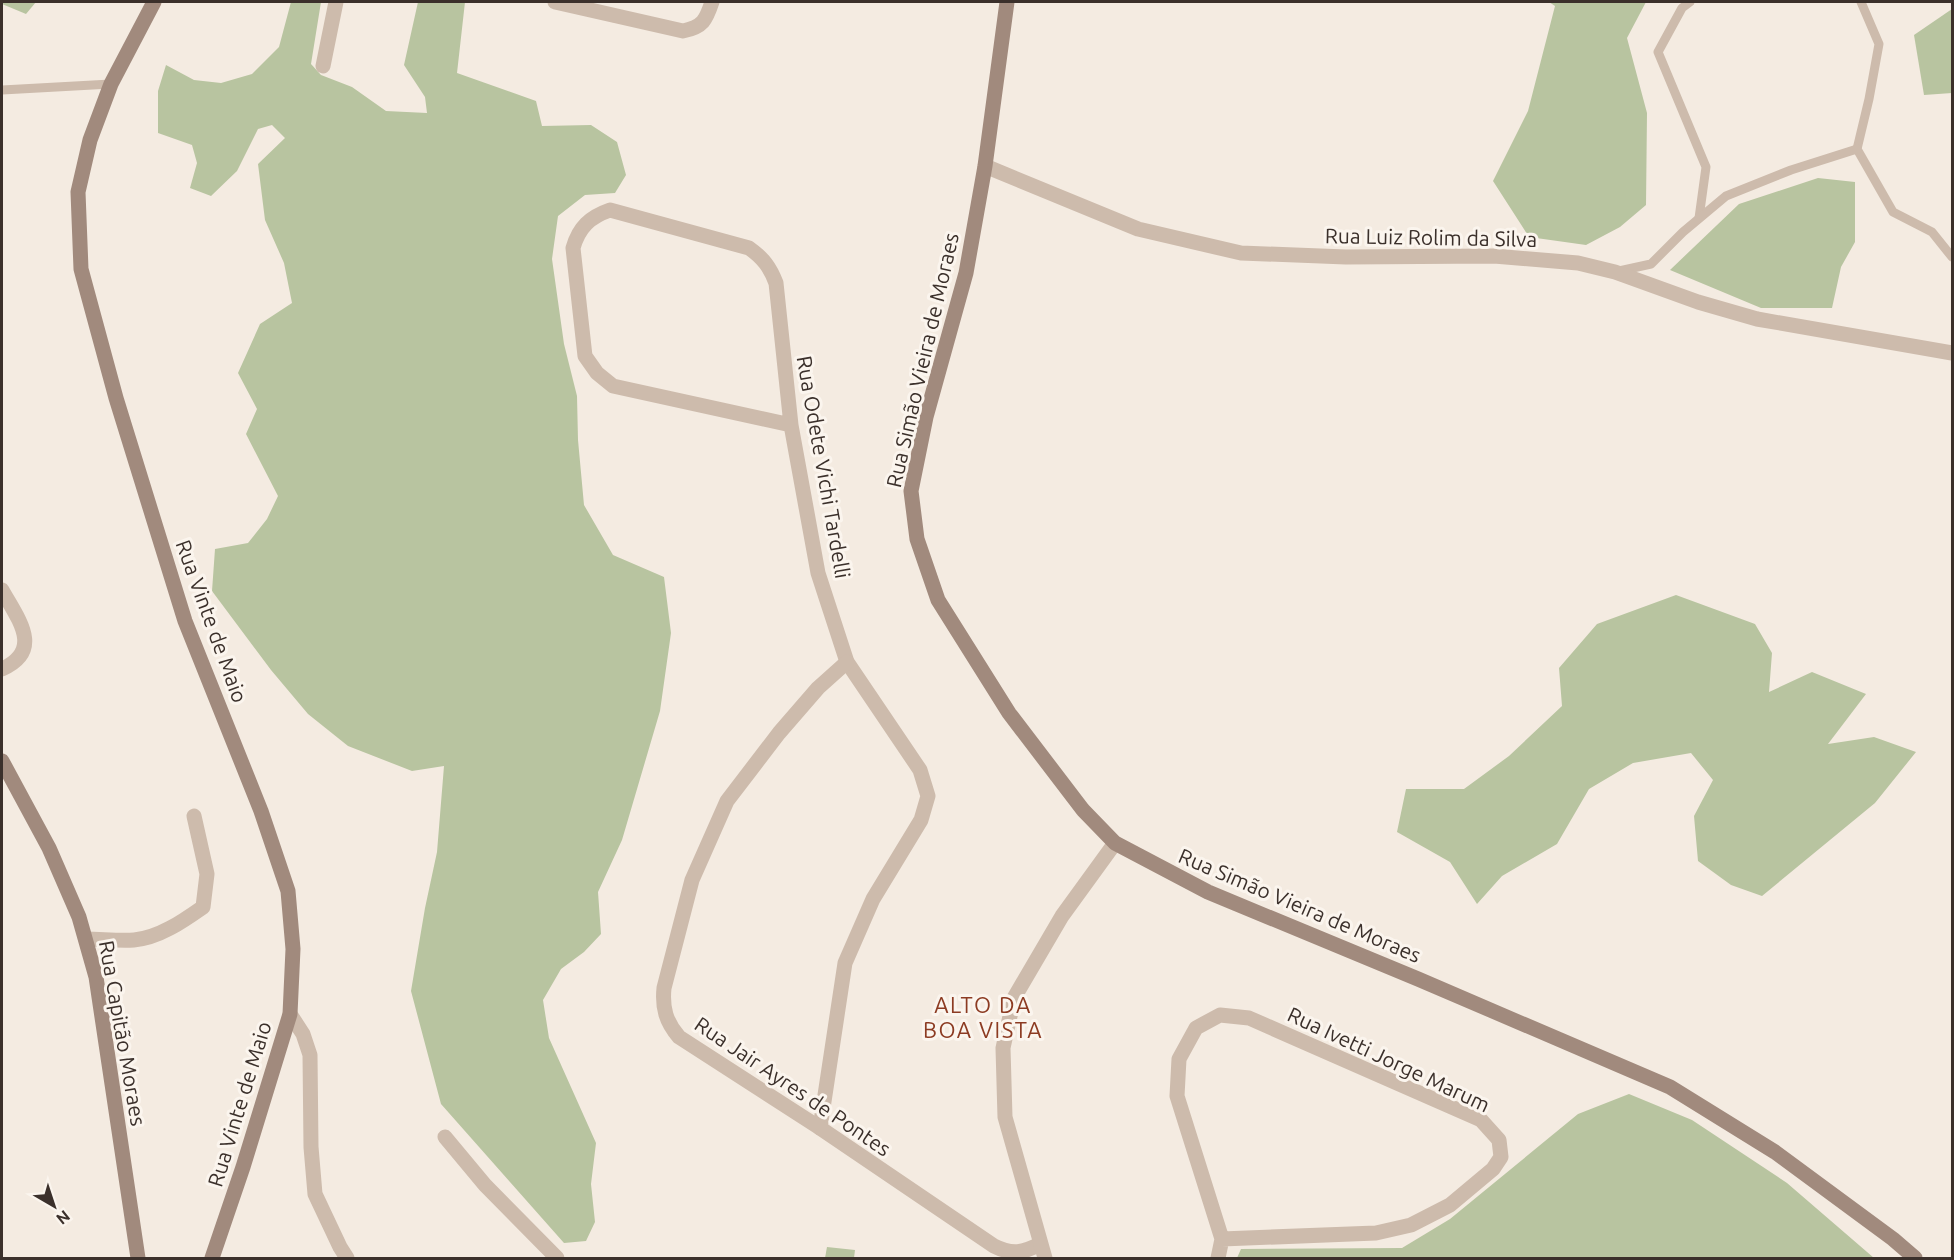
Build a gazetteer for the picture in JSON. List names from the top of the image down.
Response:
{
  "streets": {
    "street": [
      "Rua Luiz Rolim da Silva",
      "Rua Simão Vieira de Moraes",
      "Rua Odete Vichi Tardelli",
      "Rua Vinte de Maio",
      "Rua Capitão Moraes",
      "Rua Ivetti Jorge Marum",
      "Rua Jair Ayres de Pontes"
    ]
  },
  "crossings": [
    ["Rua Luiz Rolim da Silva", "Rua Simão Vieira de Moraes"],
    ["Rua Odete Vichi Tardelli", "Rua Jair Ayres de Pontes"]
  ],
  "districts": ["ALTO DA BOA VISTA"],
  "north": "bottom right"
}
